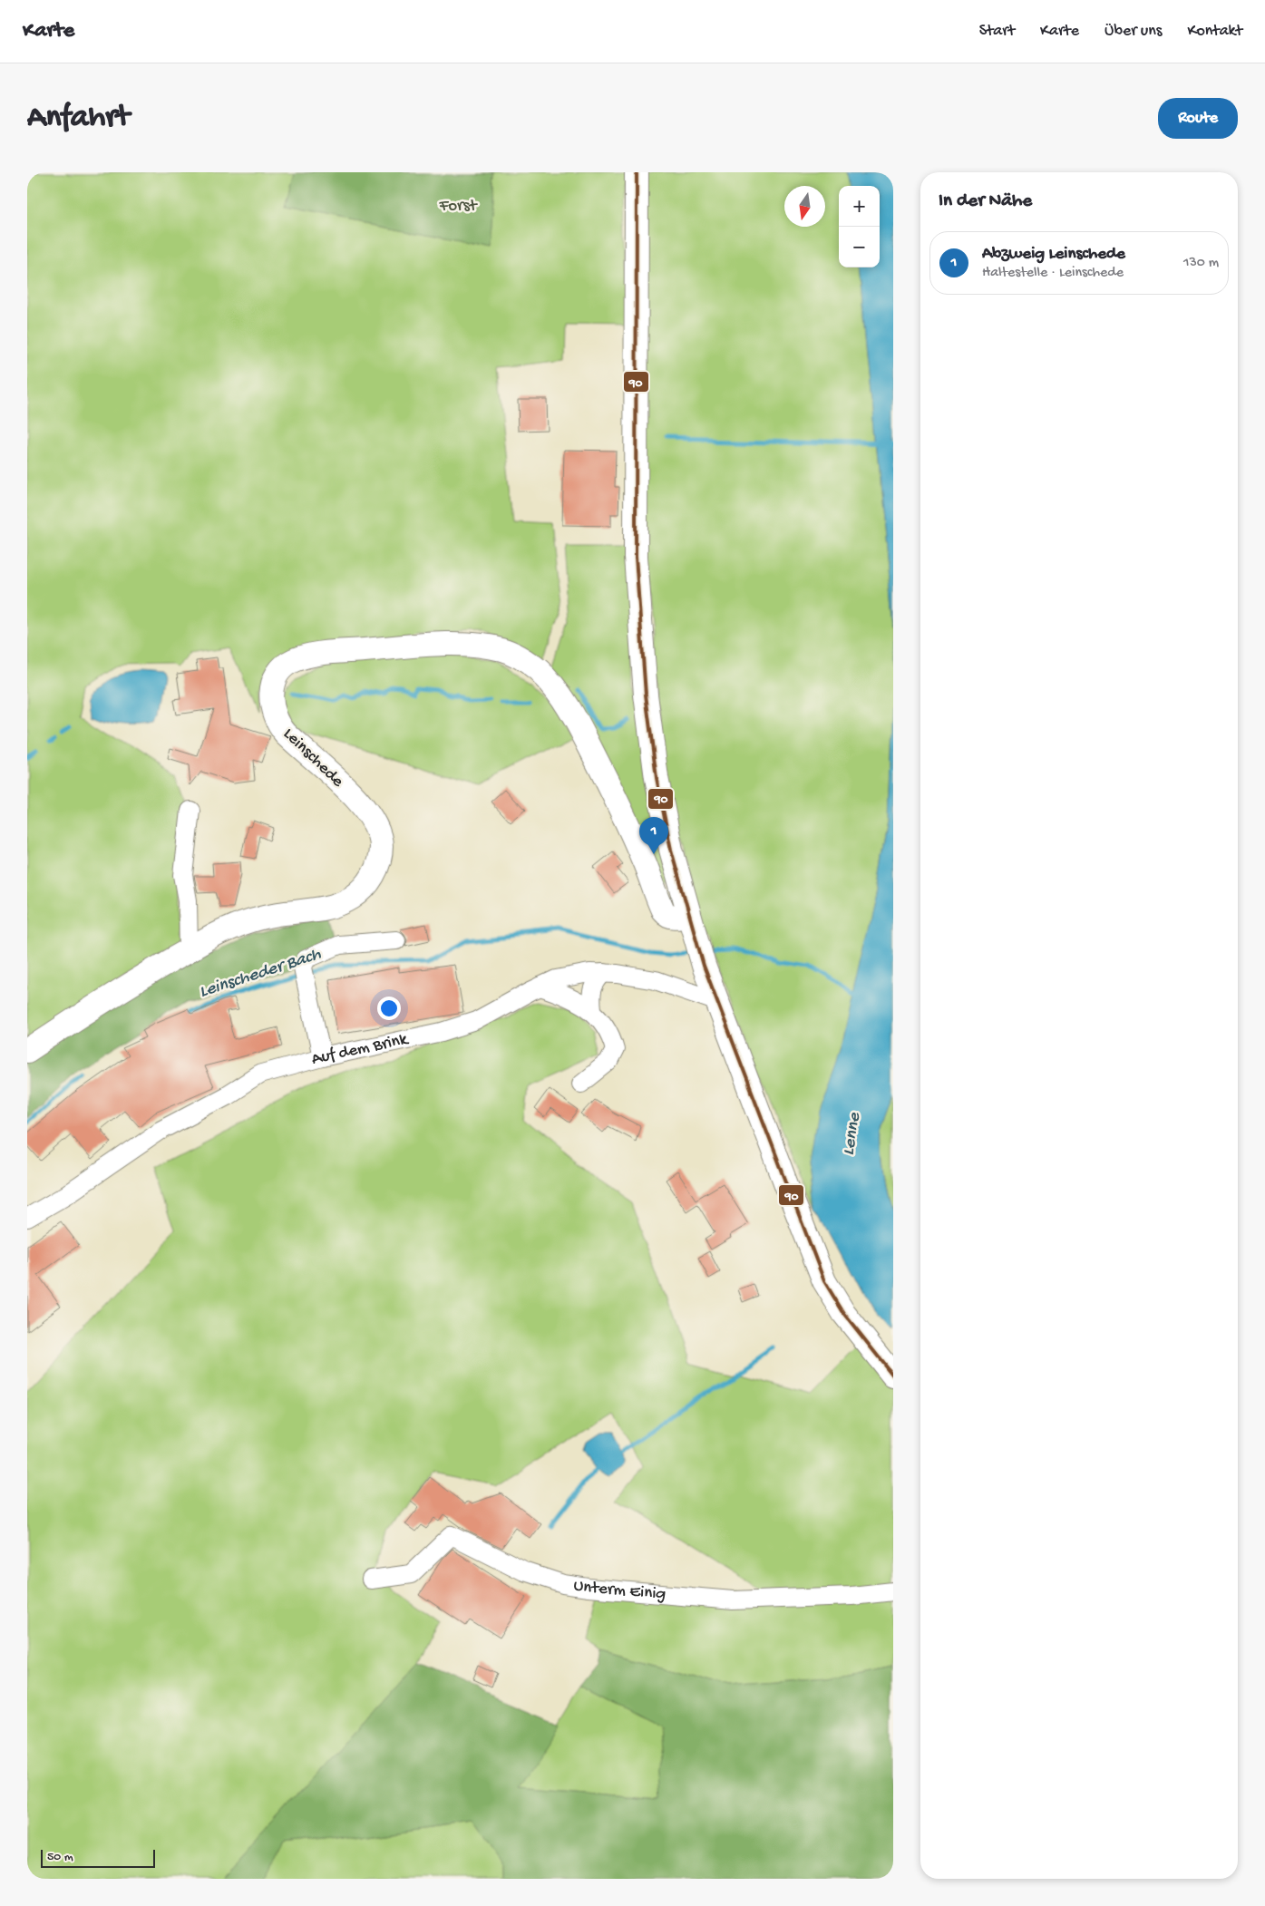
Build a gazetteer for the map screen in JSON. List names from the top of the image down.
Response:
{
  "streets": {
    "main road": ["Leinschede"],
    "street": ["Auf dem Brink", "Unterm Einig"]
  },
  "water": ["Leinscheder Bach", "Lenne"],
  "parks": ["Forst"],
  "lines": ["transit line 90"],
  "scale_bar": "50 m",
  "north": "bottom",
  "page": {
    "header": "Karte",
    "nav": [
      "Start",
      "Karte",
      "Über uns",
      "Kontakt"
    ],
    "buttons": "Route",
    "title": "Anfahrt",
    "heading": "In der Nähe",
    "map_buttons": ["+", "−"],
    "list": [
      {
        "mark": "1",
        "name": "Abzweig Leinschede",
        "note": "Haltestelle · Leinschede",
        "value": "130 m"
      }
    ],
    "pins": "1",
    "scale": "50 m"
  }
}
